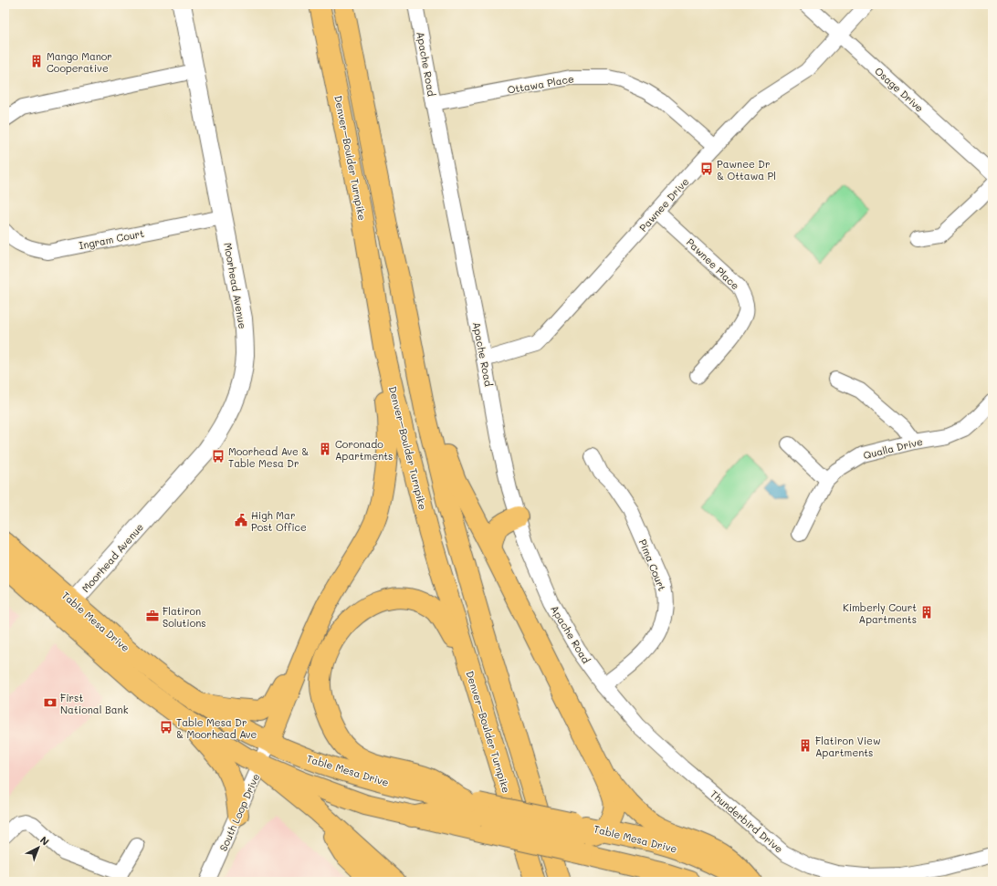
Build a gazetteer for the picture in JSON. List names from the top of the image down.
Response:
{
  "streets": {
    "highway": ["Denver–Boulder Turnpike", "Table Mesa Drive"],
    "street": [
      "Apache Road",
      "Ottawa Place",
      "Osage Drive",
      "Pawnee Drive",
      "Ingram Court",
      "Pawnee Place",
      "Moorhead Avenue",
      "Qualla Drive",
      "Pima Court",
      "South Loop Drive",
      "Thunderbird Drive"
    ]
  },
  "crossings": [
    ["Apache Road", "Ottawa Place"],
    ["Apache Road", "Pawnee Drive"],
    ["Apache Road", "Pima Court"],
    ["Apache Road", "Thunderbird Drive"],
    ["Ottawa Place", "Pawnee Drive"],
    ["Osage Drive", "Pawnee Drive"],
    ["Pawnee Drive", "Pawnee Place"],
    ["Ingram Court", "Moorhead Avenue"],
    ["Moorhead Avenue", "Table Mesa Drive"],
    ["Pima Court", "Thunderbird Drive"],
    ["Table Mesa Drive", "South Loop Drive"]
  ],
  "places": {
    "building": [
      "Mango Manor Cooperative",
      "Coronado Apartments",
      "Kimberly Court Apartments",
      "Flatiron View Apartments"
    ],
    "bus stop": ["Pawnee Dr & Ottawa Pl", "Moorhead Ave & Table Mesa Dr", "Table Mesa Dr & Moorhead Ave"],
    "public building": ["High Mar Post Office"],
    "office": ["Flatiron Solutions"],
    "bank": ["First National Bank"]
  },
  "north": "top right"
}
